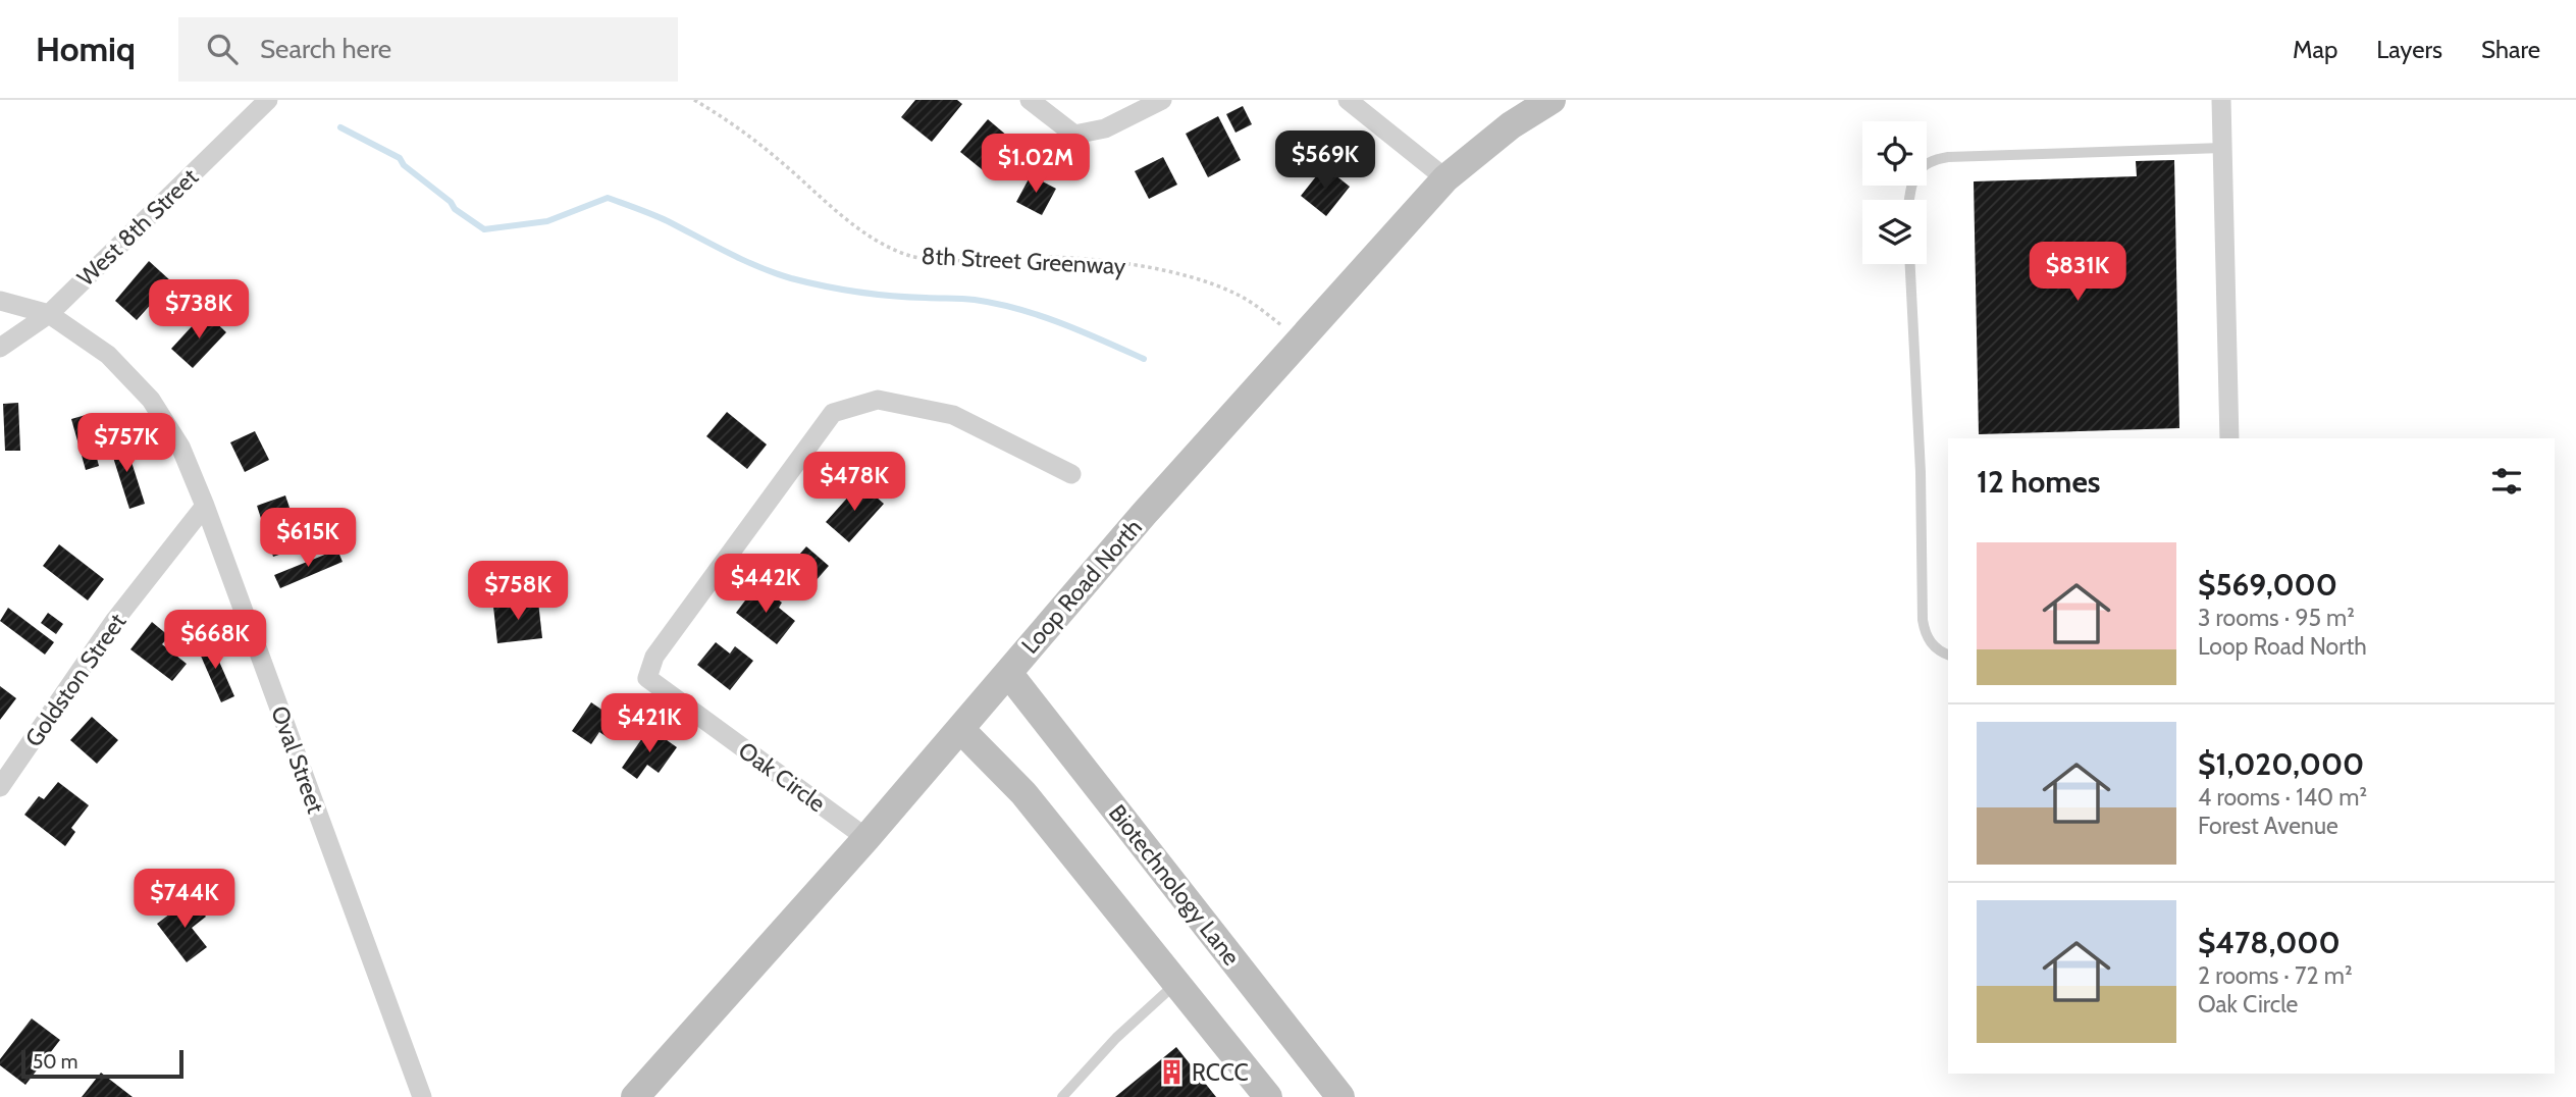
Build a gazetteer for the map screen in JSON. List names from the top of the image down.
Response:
{
  "streets": {
    "main road": ["Loop Road North", "Biotechnology Lane"],
    "street": [
      "West 8th Street",
      "Goldston Street",
      "Oval Street",
      "Oak Circle"
    ],
    "path": ["8th Street Greenway"]
  },
  "crossings": [
    ["West 8th Street", "Oval Street"],
    ["8th Street Greenway", "Loop Road North"],
    ["Loop Road North", "Oak Circle"],
    ["Loop Road North", "Biotechnology Lane"],
    ["Goldston Street", "Oval Street"]
  ],
  "places": {
    "building": ["RCCC"]
  },
  "scale_bar": "50 m",
  "page": {
    "header": "Homiq",
    "search": "Search here",
    "nav": ["Map", "Layers", "Share"],
    "price": [
      "$569K",
      "$1.02M",
      "$831K",
      "$738K",
      "$757K",
      "$478K",
      "$615K",
      "$442K",
      "$758K",
      "$668K",
      "$421K",
      "$744K"
    ],
    "heading": "12 homes",
    "list": [
      {
        "name": "$569,000",
        "note": "3 rooms · 95 m² · Loop Road North"
      },
      {
        "name": "$1,020,000",
        "note": "4 rooms · 140 m² · Forest Avenue"
      },
      {
        "name": "$478,000",
        "note": "2 rooms · 72 m² · Oak Circle"
      }
    ],
    "scale": "50 m"
  }
}
